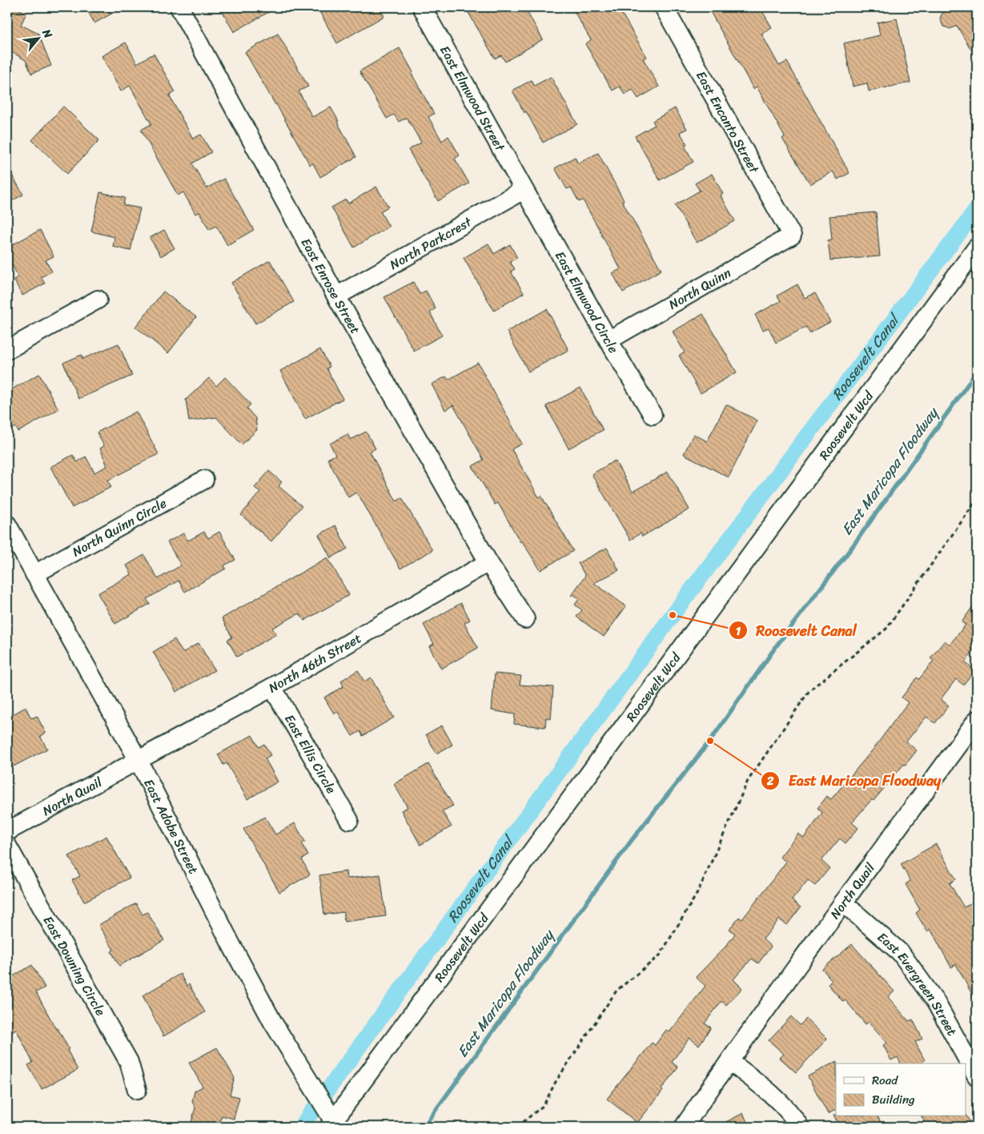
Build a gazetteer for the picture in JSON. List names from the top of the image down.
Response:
{
  "streets": {
    "street": [
      "East Elmwood Street",
      "East Encanto Street",
      "North Parkcrest",
      "East Enrose Street",
      "North Quinn",
      "East Elmwood Circle",
      "Roosevelt Wcd",
      "North Quinn Circle",
      "North 46th Street",
      "East Ellis Circle",
      "North Quail",
      "East Adobe Street",
      "East Downing Circle",
      "East Evergreen Street"
    ]
  },
  "crossings": [
    ["East Elmwood Street", "North Parkcrest"],
    ["East Elmwood Street", "East Elmwood Circle"],
    ["East Encanto Street", "North Quinn"],
    ["North Parkcrest", "East Enrose Street"],
    ["North Parkcrest", "East Elmwood Circle"],
    ["East Enrose Street", "North 46th Street"],
    ["North Quinn", "East Elmwood Circle"],
    ["Roosevelt Wcd", "East Adobe Street"],
    ["North Quinn Circle", "East Adobe Street"],
    ["North 46th Street", "East Ellis Circle"],
    ["North 46th Street", "North Quail"],
    ["North 46th Street", "East Adobe Street"],
    ["North Quail", "East Adobe Street"],
    ["North Quail", "East Evergreen Street"]
  ],
  "water": ["Roosevelt Canal", "East Maricopa Floodway"],
  "places": ["Roosevelt Canal", "East Maricopa Floodway"],
  "legend": ["Road", "Building"],
  "north": "top right"
}
